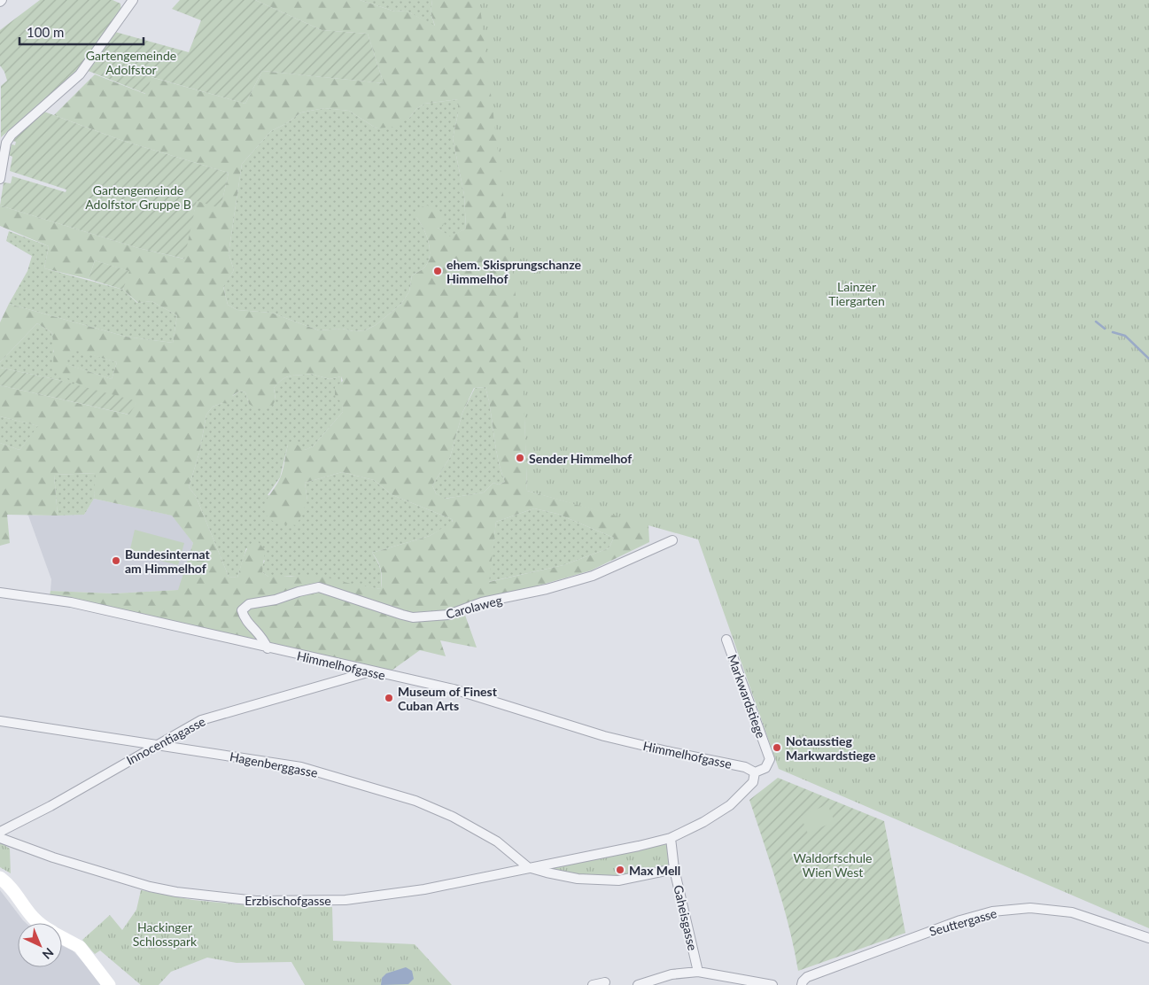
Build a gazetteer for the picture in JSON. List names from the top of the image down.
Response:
{
  "streets": {
    "street": [
      "Carolaweg",
      "Himmelhofgasse",
      "Markwardstiege",
      "Innocentiagasse",
      "Hagenberggasse",
      "Erzbischofgasse",
      "Gaheisgasse",
      "Seuttergasse"
    ]
  },
  "crossings": [
    ["Carolaweg", "Himmelhofgasse"],
    ["Himmelhofgasse", "Markwardstiege"],
    ["Himmelhofgasse", "Innocentiagasse"],
    ["Himmelhofgasse", "Erzbischofgasse"],
    ["Markwardstiege", "Erzbischofgasse"],
    ["Innocentiagasse", "Hagenberggasse"],
    ["Hagenberggasse", "Erzbischofgasse"],
    ["Erzbischofgasse", "Gaheisgasse"]
  ],
  "parks": [
    "Gartengemeinde Adolfstor",
    "Gartengemeinde Adolfstor Gruppe B",
    "Lainzer Tiergarten",
    "Waldorfschule Wien West",
    "Hackinger Schlosspark"
  ],
  "places": [
    "ehem. Skisprungschanze Himmelhof",
    "Sender Himmelhof",
    "Bundesinternat am Himmelhof",
    "Museum of Finest Cuban Arts",
    "Notausstieg Markwardstiege",
    "Max Mell"
  ],
  "scale_bar": "100 m",
  "north": "bottom right"
}
